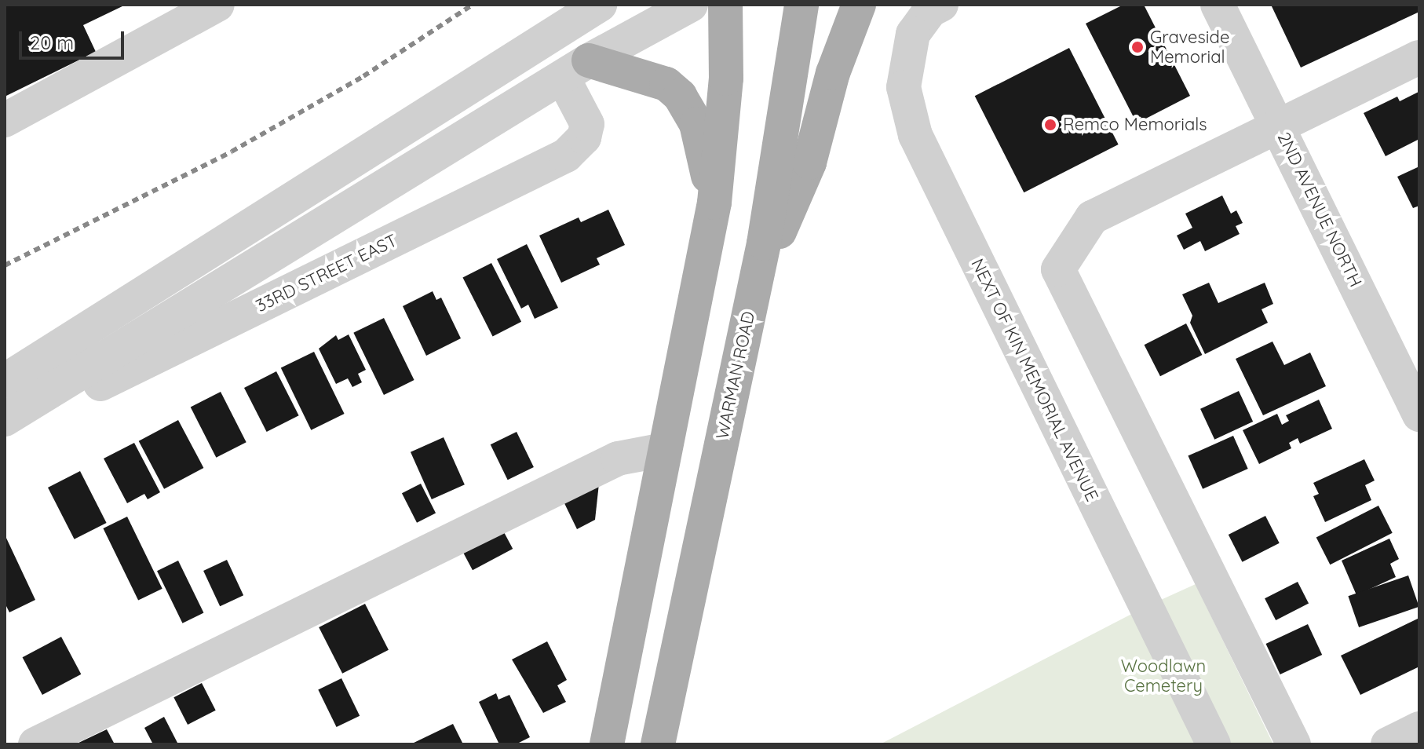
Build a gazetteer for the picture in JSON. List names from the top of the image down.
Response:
{
  "streets": {
    "main road": ["WARMAN ROAD"],
    "street": ["2ND AVENUE NORTH", "33RD STREET EAST", "NEXT OF KIN MEMORIAL AVENUE"]
  },
  "parks": ["Woodlawn Cemetery"],
  "places": ["Graveside Memorial", "Remco Memorials"],
  "scale_bar": "20 m"
}
